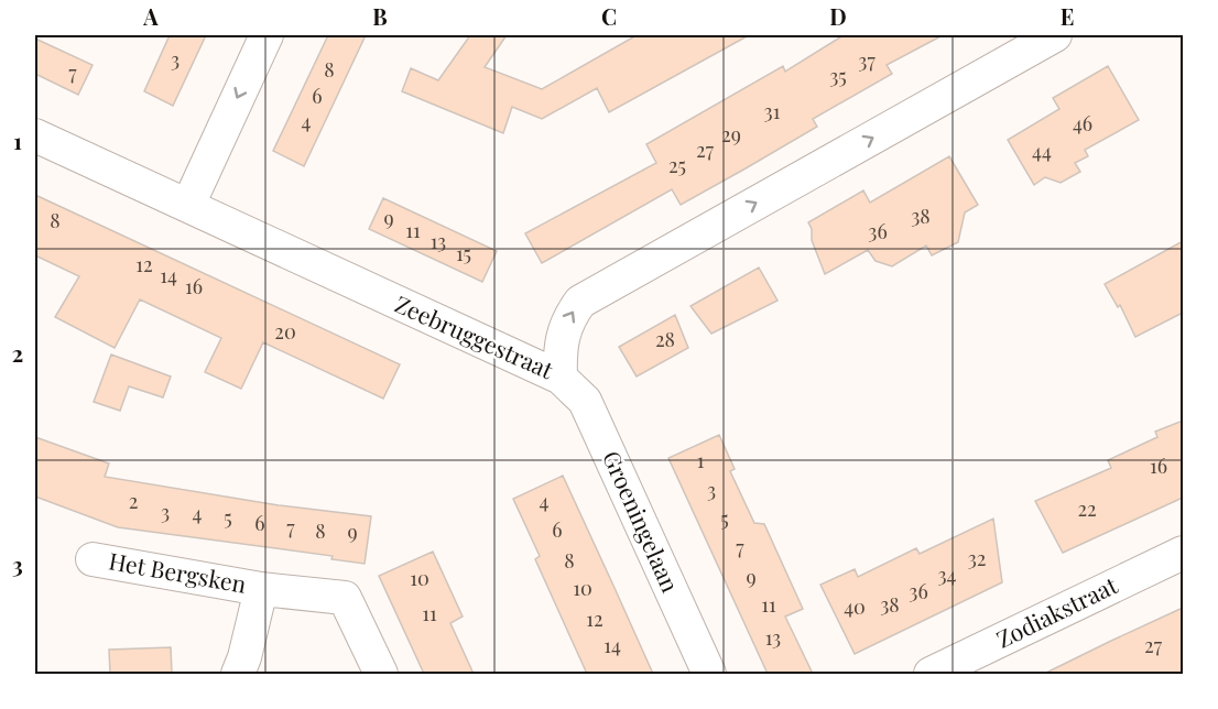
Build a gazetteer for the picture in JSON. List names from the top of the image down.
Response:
{
  "streets": {
    "street": [
      "Zeebruggestraat",
      "Groeningelaan",
      "Het Bergsken",
      "Zodiakstraat"
    ]
  },
  "crossings": [
    ["Zeebruggestraat", "Groeningelaan"]
  ],
  "one_way": ["Zeebruggestraat"],
  "house_numbers": [
    "3",
    "37",
    "8",
    "7",
    "35",
    "6",
    "31",
    "4",
    "46",
    "29",
    "27",
    "44",
    "25",
    "38",
    "9",
    "8",
    "11",
    "36",
    "13",
    "15",
    "12",
    "14",
    "16",
    "20",
    "28",
    "1",
    "16",
    "3",
    "2",
    "4",
    "22",
    "3",
    "4",
    "5",
    "5",
    "6",
    "7",
    "6",
    "8",
    "9",
    "7",
    "32",
    "8",
    "34",
    "9",
    "10",
    "10",
    "36",
    "11",
    "38",
    "40",
    "11",
    "12",
    "13",
    "14",
    "27"
  ],
  "grid": {
    "columns": [
      "A",
      "B",
      "C",
      "D",
      "E"
    ],
    "rows": ["1", "2", "3"]
  }
}
